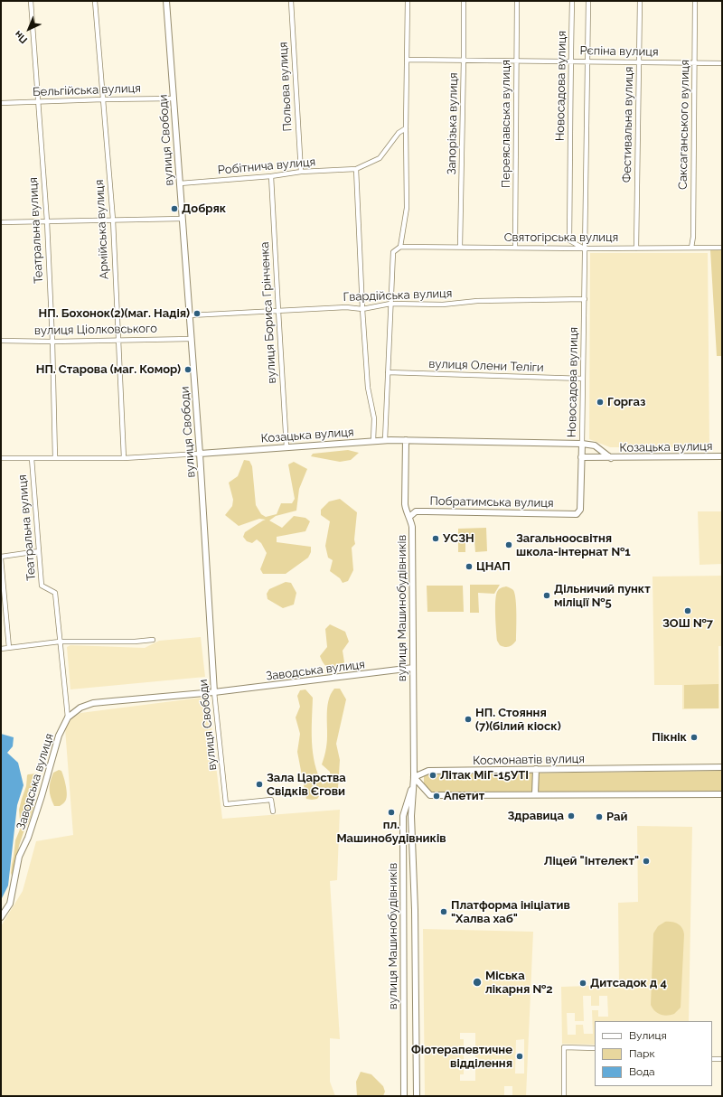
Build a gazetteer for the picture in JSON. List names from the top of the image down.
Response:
{
  "streets": {
    "street": [
      "Рєпіна вулиця",
      "Новосадова вулиця",
      "Польова вулиця",
      "Бельгійська вулиця",
      "Запорізька вулиця",
      "Переяславська вулиця",
      "Фестивальна вулиця",
      "Саксаганського вулиця",
      "вулиця Свободи",
      "Робітнича вулиця",
      "Армійська вулиця",
      "Театральна вулиця",
      "Святогірська вулиця",
      "Гвардійська вулиця",
      "вулиця Бориса Грінченка",
      "вулиця Ціолковського",
      "вулиця Олени Теліги",
      "Козацька вулиця",
      "Побратимська вулиця",
      "вулиця Машинобудівників",
      "Заводська вулиця",
      "Космонавтів вулиця"
    ]
  },
  "crossings": [
    ["Рєпіна вулиця", "Новосадова вулиця"],
    ["Рєпіна вулиця", "Запорізька вулиця"],
    ["Рєпіна вулиця", "Переяславська вулиця"],
    ["Рєпіна вулиця", "Фестивальна вулиця"],
    ["Рєпіна вулиця", "Саксаганського вулиця"],
    ["Новосадова вулиця", "Святогірська вулиця"],
    ["Новосадова вулиця", "Гвардійська вулиця"],
    ["Новосадова вулиця", "вулиця Олени Теліги"],
    ["Новосадова вулиця", "Козацька вулиця"],
    ["Новосадова вулиця", "Побратимська вулиця"],
    ["Польова вулиця", "Робітнича вулиця"],
    ["Бельгійська вулиця", "вулиця Свободи"],
    ["Бельгійська вулиця", "Армійська вулиця"],
    ["Бельгійська вулиця", "Театральна вулиця"],
    ["Запорізька вулиця", "Святогірська вулиця"],
    ["Переяславська вулиця", "Святогірська вулиця"],
    ["Фестивальна вулиця", "Святогірська вулиця"],
    ["Саксаганського вулиця", "Святогірська вулиця"],
    ["вулиця Свободи", "Робітнича вулиця"],
    ["вулиця Свободи", "Гвардійська вулиця"],
    ["вулиця Свободи", "вулиця Ціолковського"],
    ["вулиця Свободи", "Козацька вулиця"],
    ["вулиця Свободи", "Заводська вулиця"],
    ["Робітнича вулиця", "вулиця Бориса Грінченка"],
    ["Армійська вулиця", "вулиця Ціолковського"],
    ["Армійська вулиця", "Козацька вулиця"],
    ["Театральна вулиця", "вулиця Ціолковського"],
    ["Театральна вулиця", "Козацька вулиця"],
    ["Театральна вулиця", "Заводська вулиця"],
    ["Гвардійська вулиця", "вулиця Бориса Грінченка"],
    ["вулиця Бориса Грінченка", "Козацька вулиця"],
    ["Козацька вулиця", "вулиця Машинобудівників"],
    ["Побратимська вулиця", "вулиця Машинобудівників"],
    ["вулиця Машинобудівників", "Заводська вулиця"],
    ["вулиця Машинобудівників", "Космонавтів вулиця"]
  ],
  "places": [
    "Добряк",
    "НП. Бохонок(2)(маг. Надія)",
    "НП. Старова (маг. Комор)",
    "Горгаз",
    "УСЗН",
    "Загальноосвітня школа-інтернат №1",
    "ЦНАП",
    "Дільничий пункт міліції №5",
    "ЗОШ №7",
    "НП. Стояння (7)(білий кіоск)",
    "Пікнік",
    "Літак МіГ-15УТІ",
    "Зала Царства Свідків Єгови",
    "Апетит",
    "пл. Машинобудівників",
    "Здравица",
    "Рай",
    "Ліцей \"Інтелект\"",
    "Платформа ініціатив \"Халва хаб\"",
    "Міська лікарня №2",
    "Дитсадок д 4",
    "Фіотерапевтичне відділення"
  ],
  "legend": ["Вулиця", "Парк", "Вода"],
  "north": "bottom left"
}
